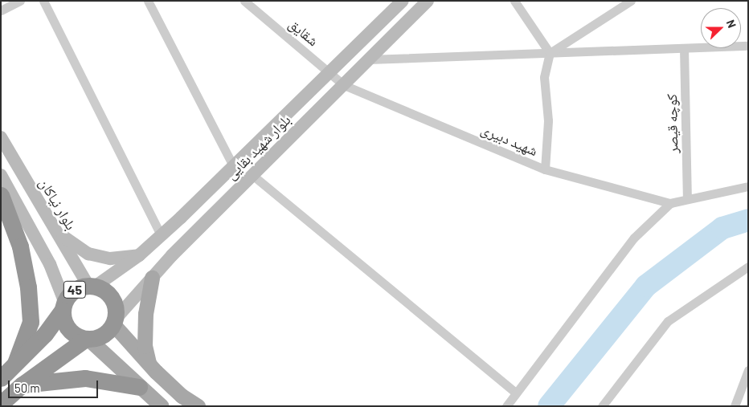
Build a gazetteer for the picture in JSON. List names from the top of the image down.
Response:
{
  "streets": {
    "highway": ["45"],
    "main road": ["بلوار شهید بقایی", "بلوار نیاکان"],
    "street": ["شقایق", "کوچه قیصر", "شهید دبیری"]
  },
  "crossings": [
    ["شقایق", "شهید دبیری"],
    ["شقایق", "بلوار شهید بقایی"],
    ["شهید دبیری", "بلوار شهید بقایی"],
    ["بلوار شهید بقایی", "بلوار نیاکان"],
    ["بلوار شهید بقایی", "45"],
    ["بلوار نیاکان", "45"]
  ],
  "scale_bar": "50 m",
  "north": "right"
}
